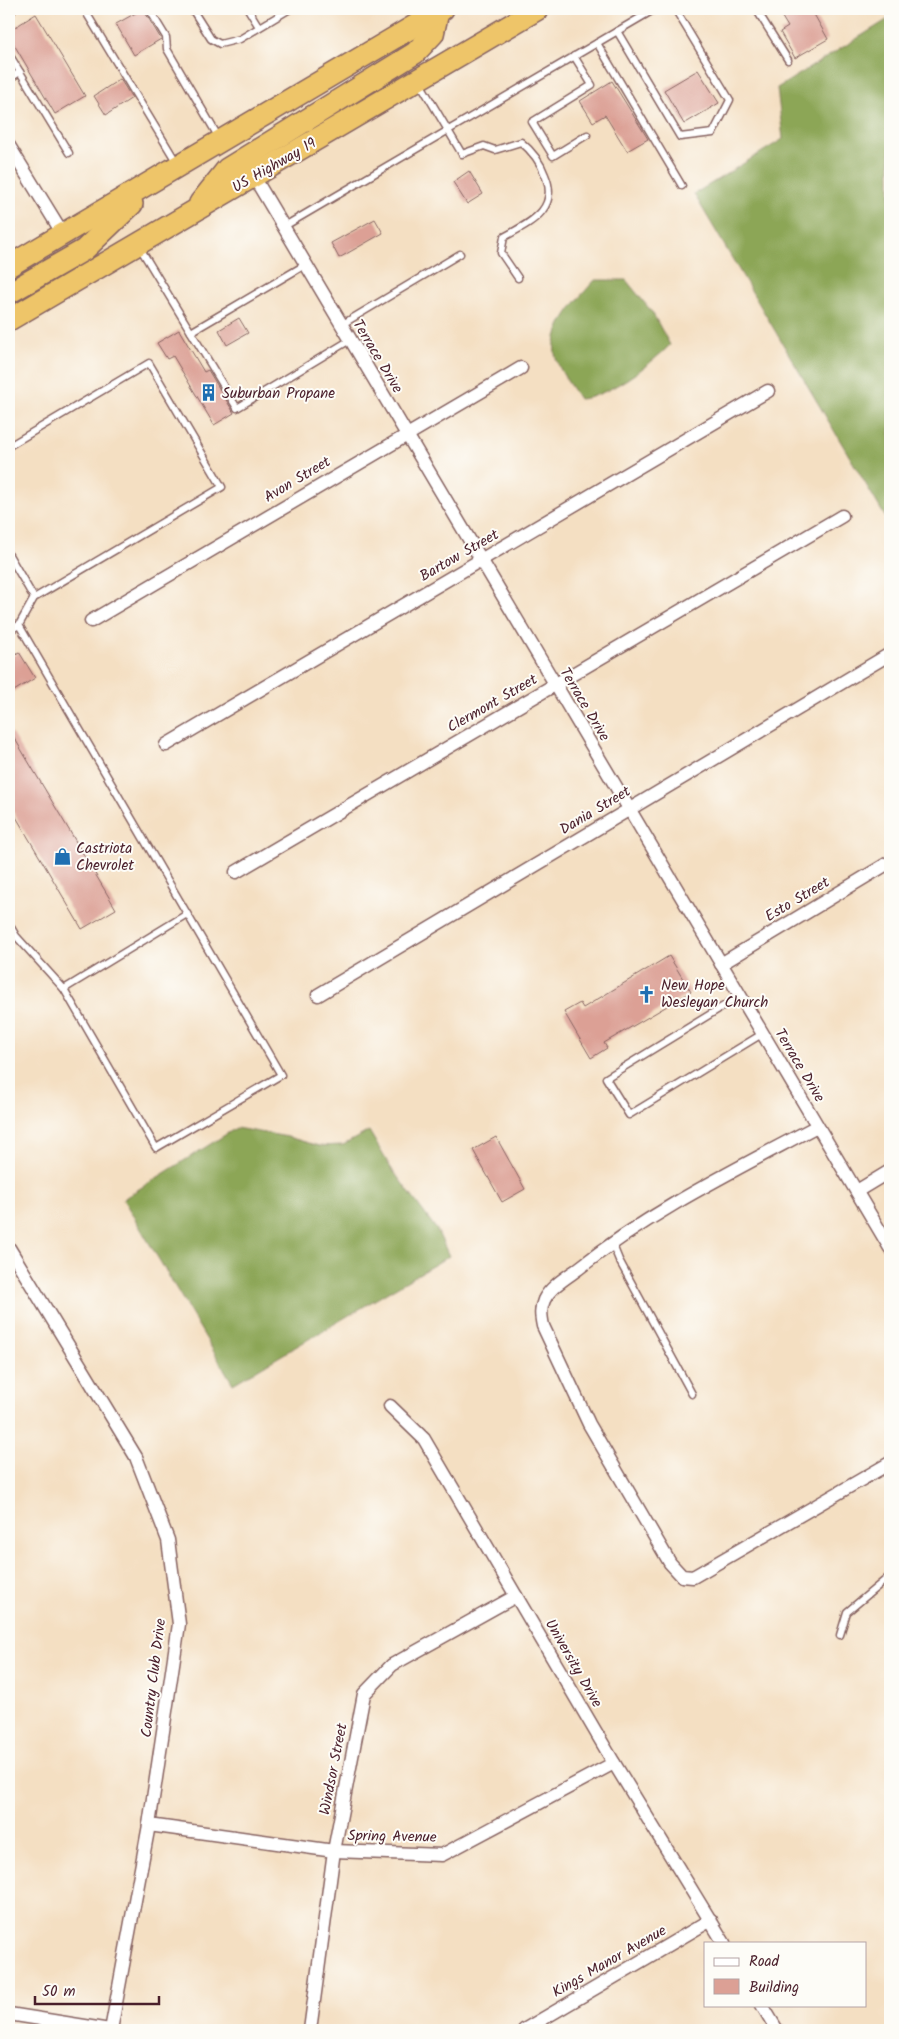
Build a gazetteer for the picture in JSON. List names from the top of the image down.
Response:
{
  "streets": {
    "highway": ["US Highway 19"],
    "street": [
      "Terrace Drive",
      "Avon Street",
      "Bartow Street",
      "Clermont Street",
      "Dania Street",
      "Esto Street",
      "University Drive",
      "Country Club Drive",
      "Windsor Street",
      "Spring Avenue",
      "Kings Manor Avenue"
    ]
  },
  "crossings": [
    ["US Highway 19", "Terrace Drive"],
    ["Terrace Drive", "Avon Street"],
    ["Terrace Drive", "Bartow Street"],
    ["Terrace Drive", "Clermont Street"],
    ["Terrace Drive", "Dania Street"],
    ["Terrace Drive", "Esto Street"],
    ["University Drive", "Windsor Street"],
    ["University Drive", "Spring Avenue"],
    ["University Drive", "Kings Manor Avenue"],
    ["Country Club Drive", "Spring Avenue"],
    ["Windsor Street", "Spring Avenue"]
  ],
  "places": {
    "building": ["Suburban Propane"],
    "shop": ["Castriota Chevrolet"],
    "church": ["New Hope Wesleyan Church"]
  },
  "legend": ["Road", "Building"],
  "scale_bar": "50 m"
}
